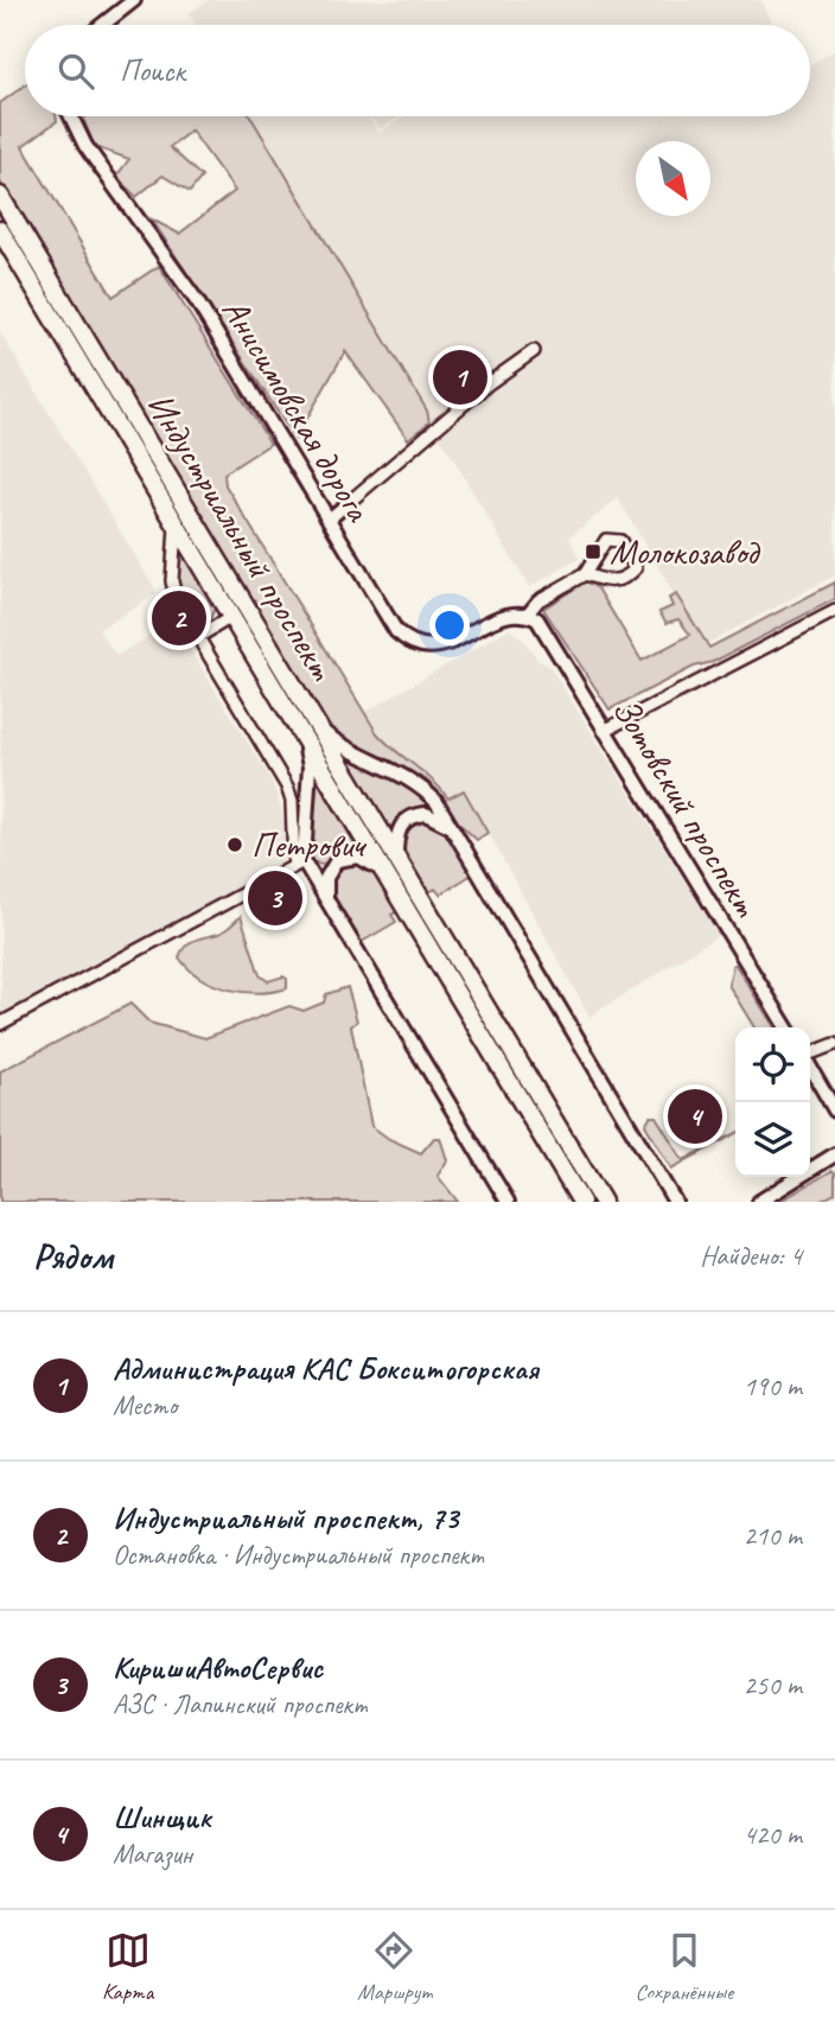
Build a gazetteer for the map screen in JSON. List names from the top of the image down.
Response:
{
  "streets": {
    "main road": ["Индустриальный проспект"],
    "street": ["Анисимовская дорога", "Зотовский проспект"]
  },
  "crossings": [
    ["Анисимовская дорога", "Зотовский проспект"]
  ],
  "places": {
    "transit": ["Молокозавод"],
    "other": ["Петрович"]
  },
  "north": "bottom right",
  "page": {
    "search": "Поиск",
    "pins": [
      "1",
      "2",
      "3",
      "4"
    ],
    "heading": ["Рядом", "Найдено: 4"],
    "list": [
      {
        "mark": "1",
        "name": "Администрация КАС Бокситогорская",
        "note": "Место",
        "value": "190 m"
      },
      {
        "mark": "2",
        "name": "Индустриальный проспект, 73",
        "note": "Остановка · Индустриальный проспект",
        "value": "210 m"
      },
      {
        "mark": "3",
        "name": "КиришиАвтоСервис",
        "note": "АЗС · Лапинский проспект",
        "value": "250 m"
      },
      {
        "mark": "4",
        "name": "Шинщик",
        "note": "Магазин",
        "value": "420 m"
      }
    ],
    "nav": ["Карта", "Маршрут", "Сохранённые"]
  }
}
